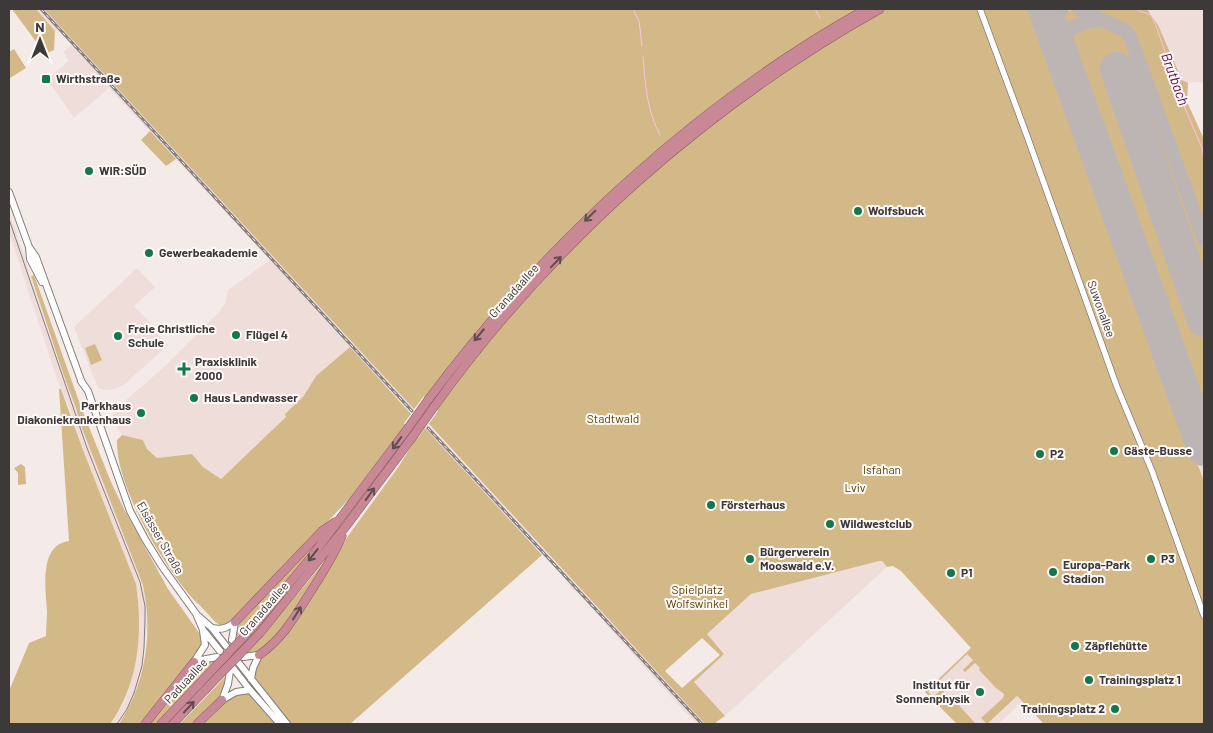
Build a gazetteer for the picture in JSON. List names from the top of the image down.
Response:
{
  "streets": {
    "highway": ["Granadaallee", "Paduaallee"],
    "main road": ["Elsässer Straße"],
    "street": ["Suwonallee"]
  },
  "crossings": [
    ["Granadaallee", "Elsässer Straße"],
    ["Granadaallee", "Paduaallee"],
    ["Elsässer Straße", "Paduaallee"]
  ],
  "water": ["Brutbach"],
  "parks": [
    "Stadtwald",
    "Isfahan",
    "Lviv",
    "Spielplatz Wolfswinkel"
  ],
  "places": {
    "transit": ["Wirthstraße"],
    "other": [
      "WIR:SÜD",
      "Wolfsbuck",
      "Gewerbeakademie",
      "Flügel 4",
      "Freie Christliche Schule",
      "Haus Landwasser",
      "Parkhaus Diakoniekrankenhaus",
      "Gäste-Busse",
      "P2",
      "Försterhaus",
      "Wildwestclub",
      "Bürgerverein Mooswald e.V.",
      "P3",
      "Europa-Park Stadion",
      "P1",
      "Zäpflehütte",
      "Trainingsplatz 1",
      "Institut für Sonnenphysik",
      "Trainingsplatz 2"
    ],
    "health": ["Praxisklinik 2000"]
  },
  "north": "top"
}
